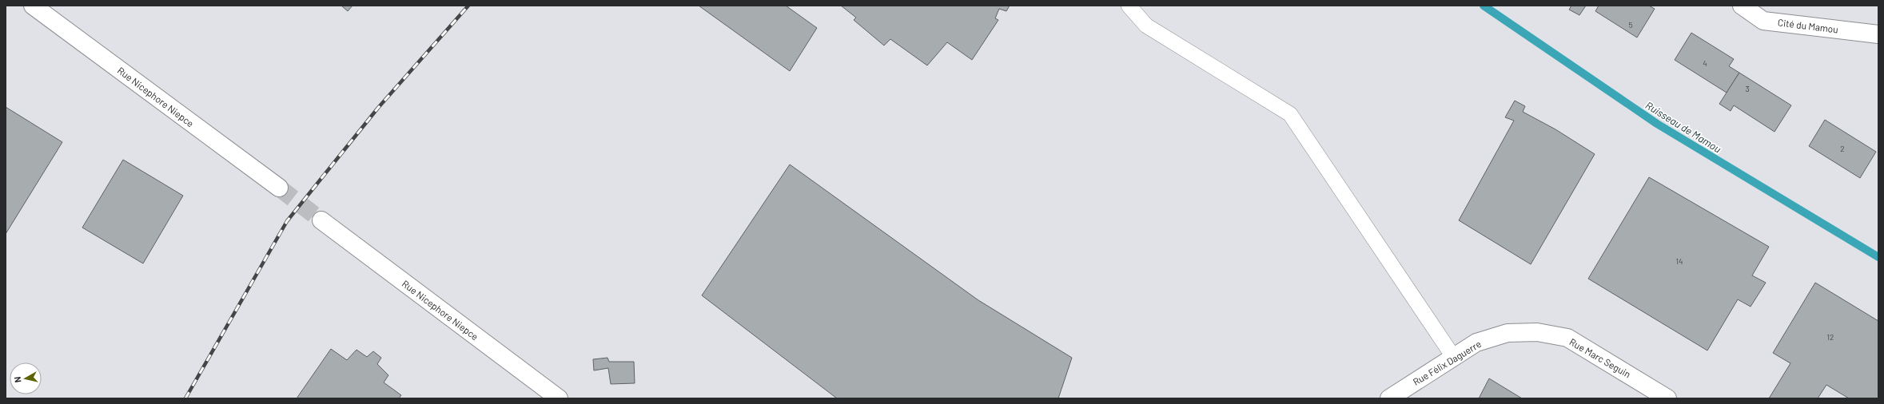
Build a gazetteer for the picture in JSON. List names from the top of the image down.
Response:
{
  "streets": {
    "street": [
      "Cité du Mamou",
      "Rue Nicephore Niepce",
      "Rue Marc Seguin",
      "Rue Félix Daguerre"
    ]
  },
  "crossings": [
    ["Rue Marc Seguin", "Rue Félix Daguerre"]
  ],
  "water": ["Ruisseau de Mamou"],
  "house_numbers": [
    "5",
    "4",
    "3",
    "2",
    "14",
    "12"
  ],
  "north": "left"
}
